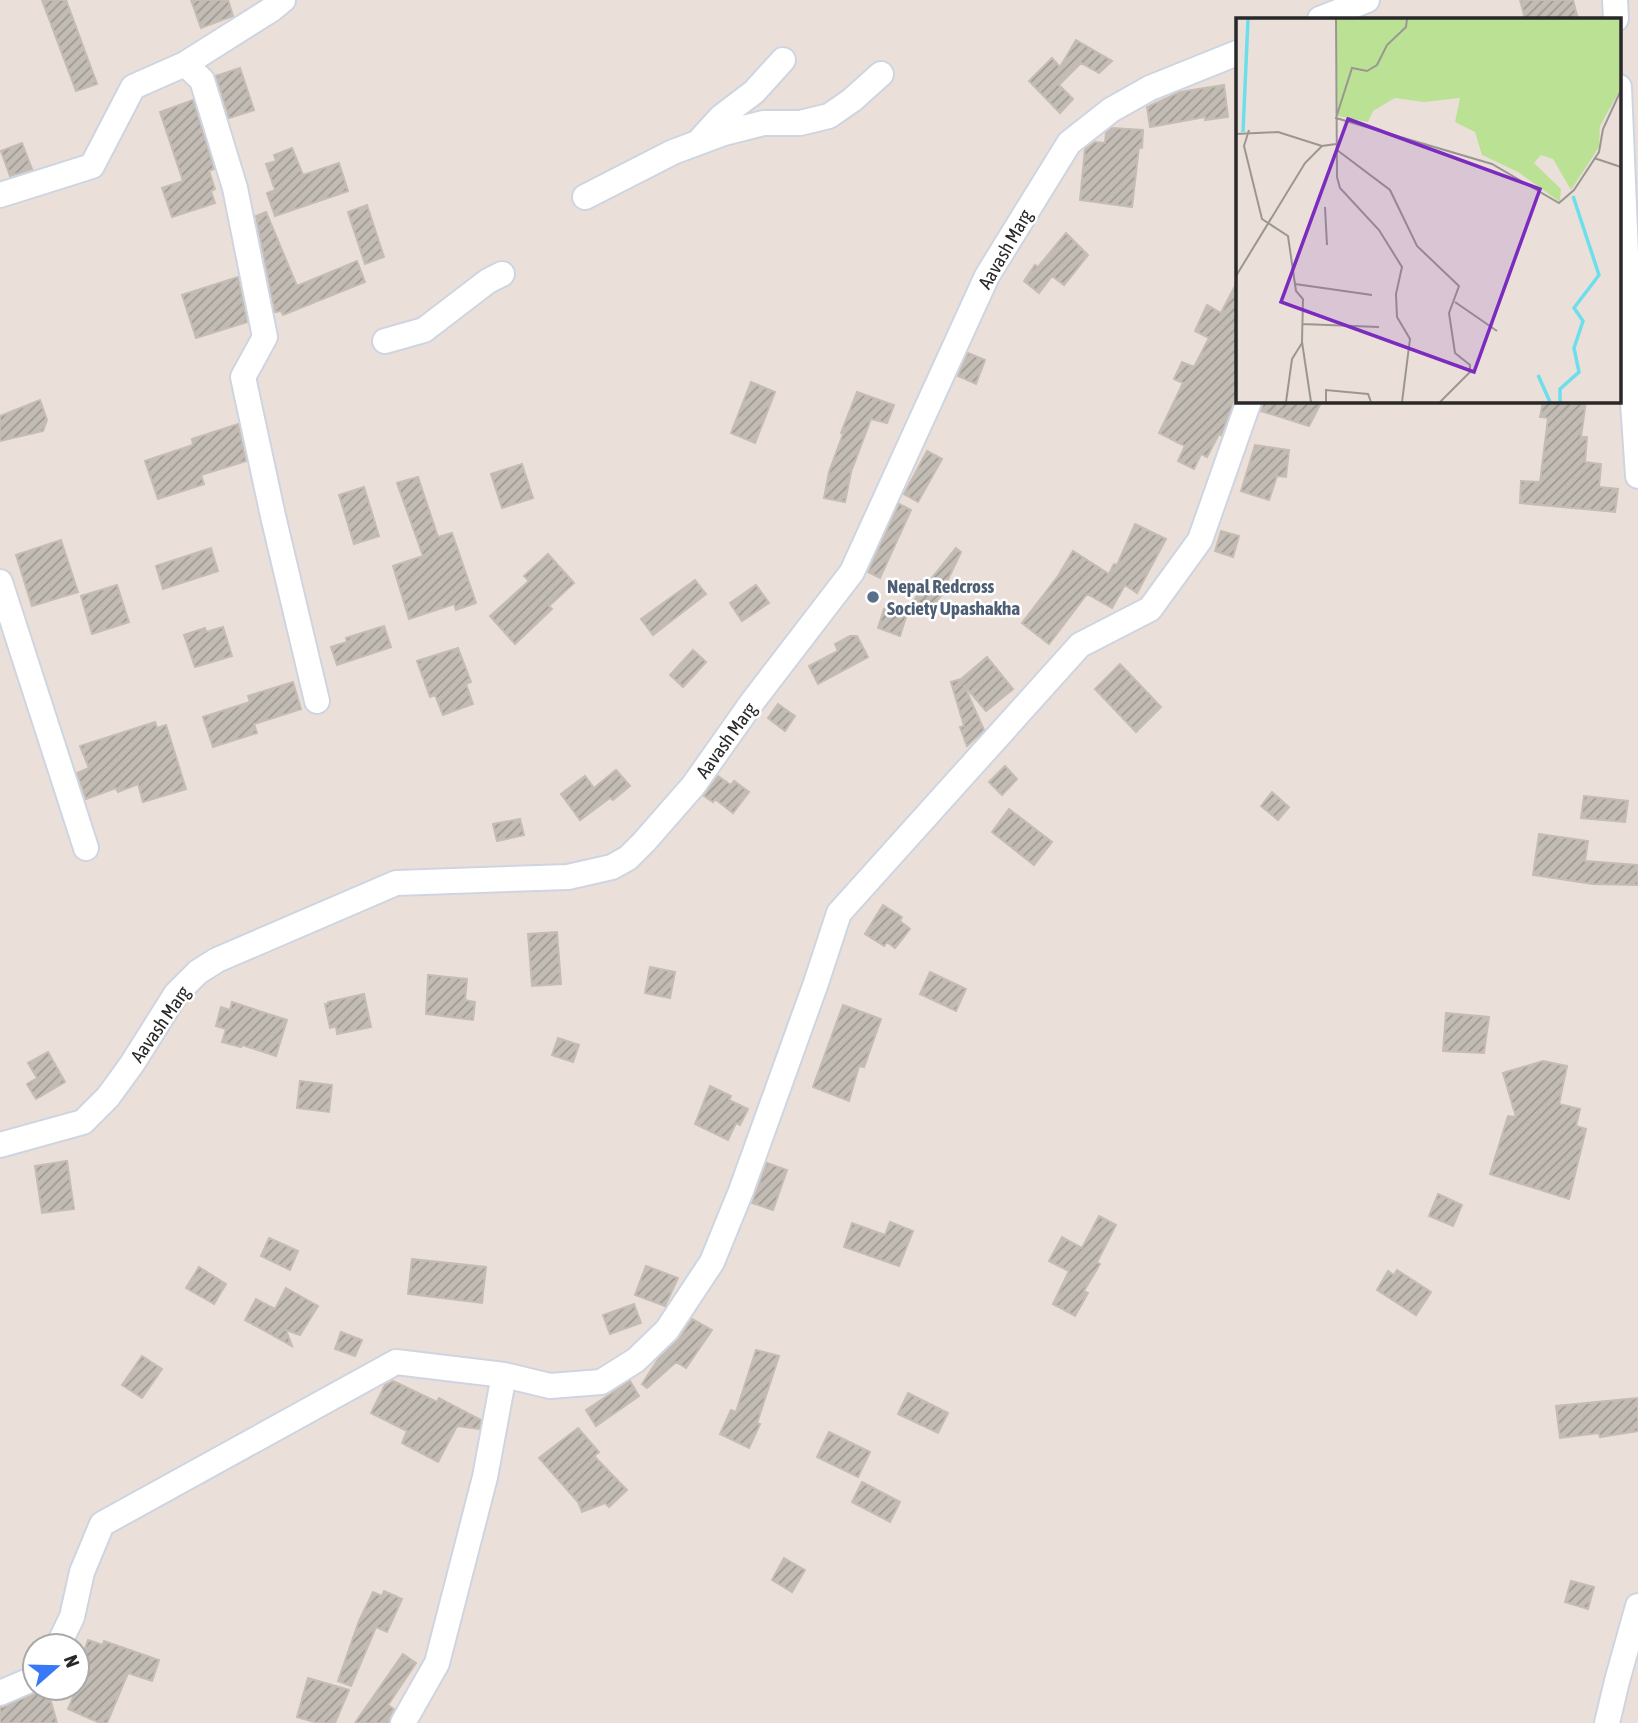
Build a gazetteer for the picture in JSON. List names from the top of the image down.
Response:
{
  "streets": {
    "street": ["Aavash Marg"]
  },
  "places": ["Nepal Redcross Society Upashakha"],
  "north": "right"
}
